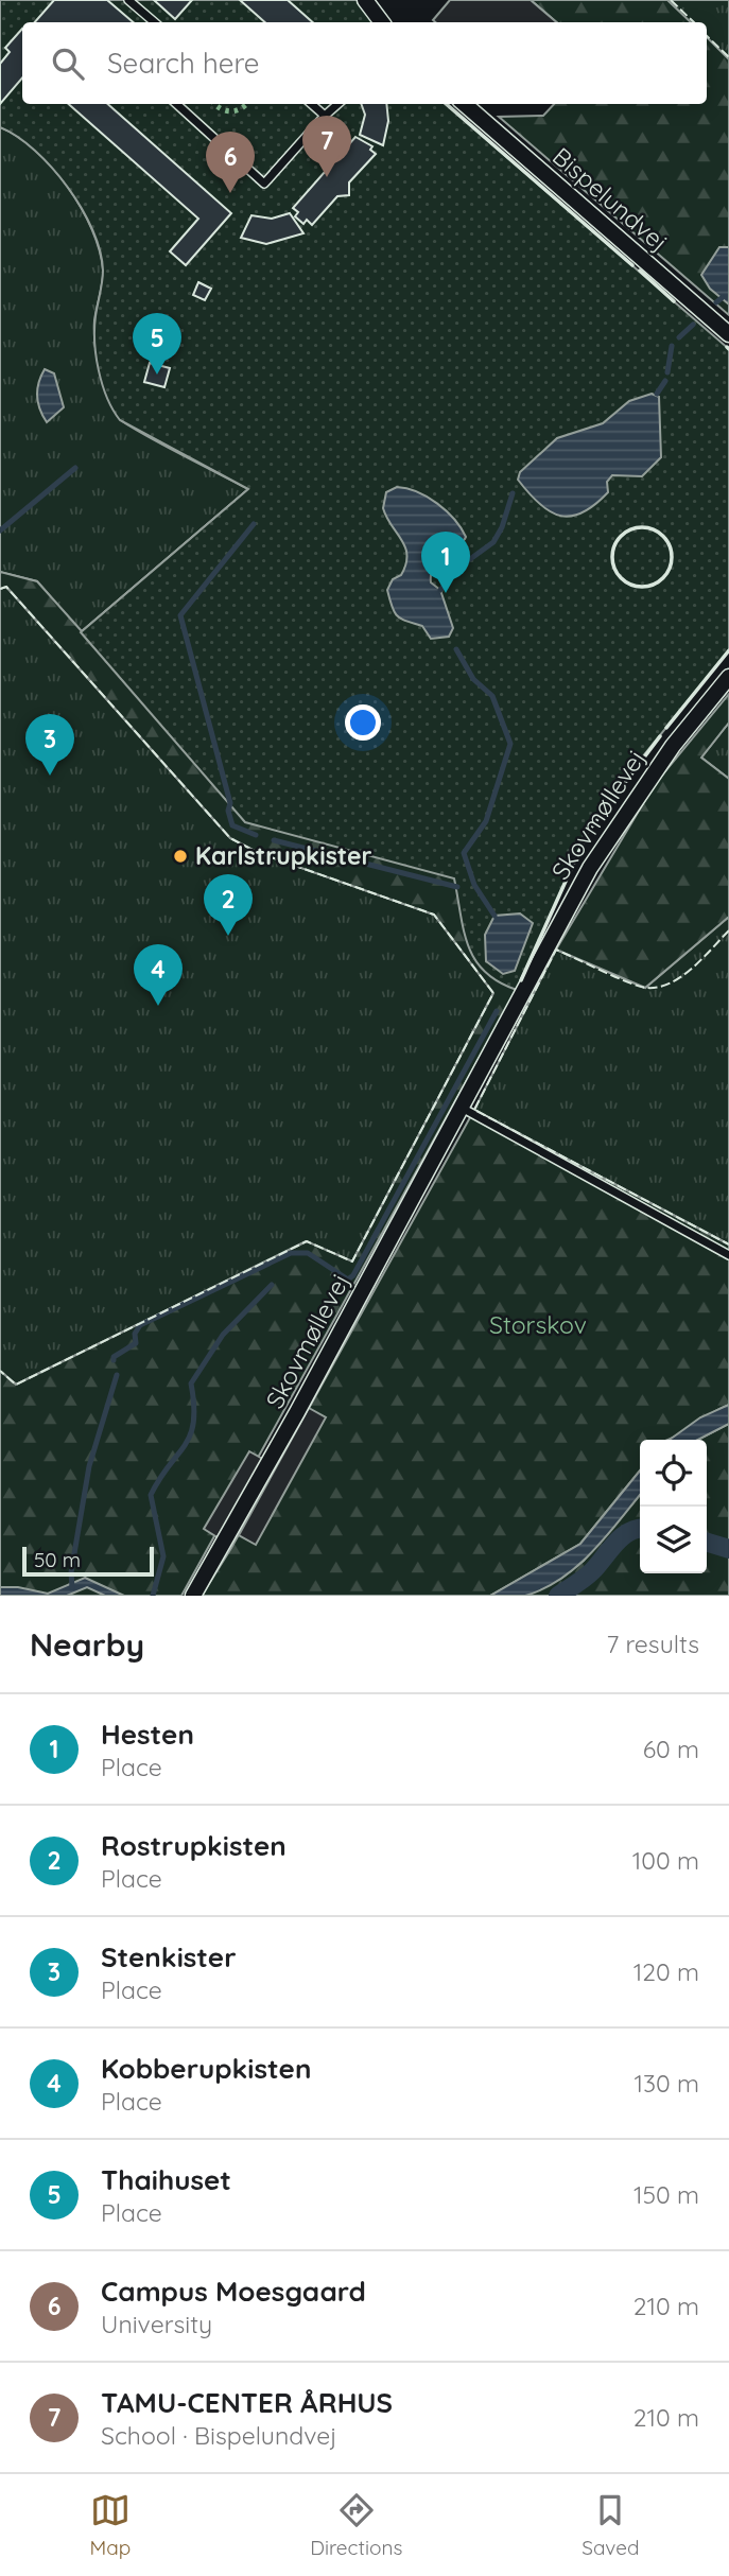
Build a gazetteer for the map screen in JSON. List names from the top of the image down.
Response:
{
  "streets": {
    "street": ["Bispelundvej", "Skovmøllevej"]
  },
  "parks": ["Storskov"],
  "places": ["Karlstrupkister"],
  "scale_bar": "50 m",
  "page": {
    "search": "Search here",
    "pins": [
      "7",
      "6",
      "5",
      "1",
      "3",
      "2",
      "4"
    ],
    "scale": "50 m",
    "heading": ["Nearby", "7 results"],
    "list": [
      {
        "mark": "1",
        "name": "Hesten",
        "note": "Place",
        "value": "60 m"
      },
      {
        "mark": "2",
        "name": "Rostrupkisten",
        "note": "Place",
        "value": "100 m"
      },
      {
        "mark": "3",
        "name": "Stenkister",
        "note": "Place",
        "value": "120 m"
      },
      {
        "mark": "4",
        "name": "Kobberupkisten",
        "note": "Place",
        "value": "130 m"
      },
      {
        "mark": "5",
        "name": "Thaihuset",
        "note": "Place",
        "value": "150 m"
      },
      {
        "mark": "6",
        "name": "Campus Moesgaard",
        "note": "University",
        "value": "210 m"
      },
      {
        "mark": "7",
        "name": "TAMU-CENTER ÅRHUS",
        "note": "School · Bispelundvej",
        "value": "210 m"
      }
    ],
    "nav": ["Map", "Directions", "Saved"]
  }
}
